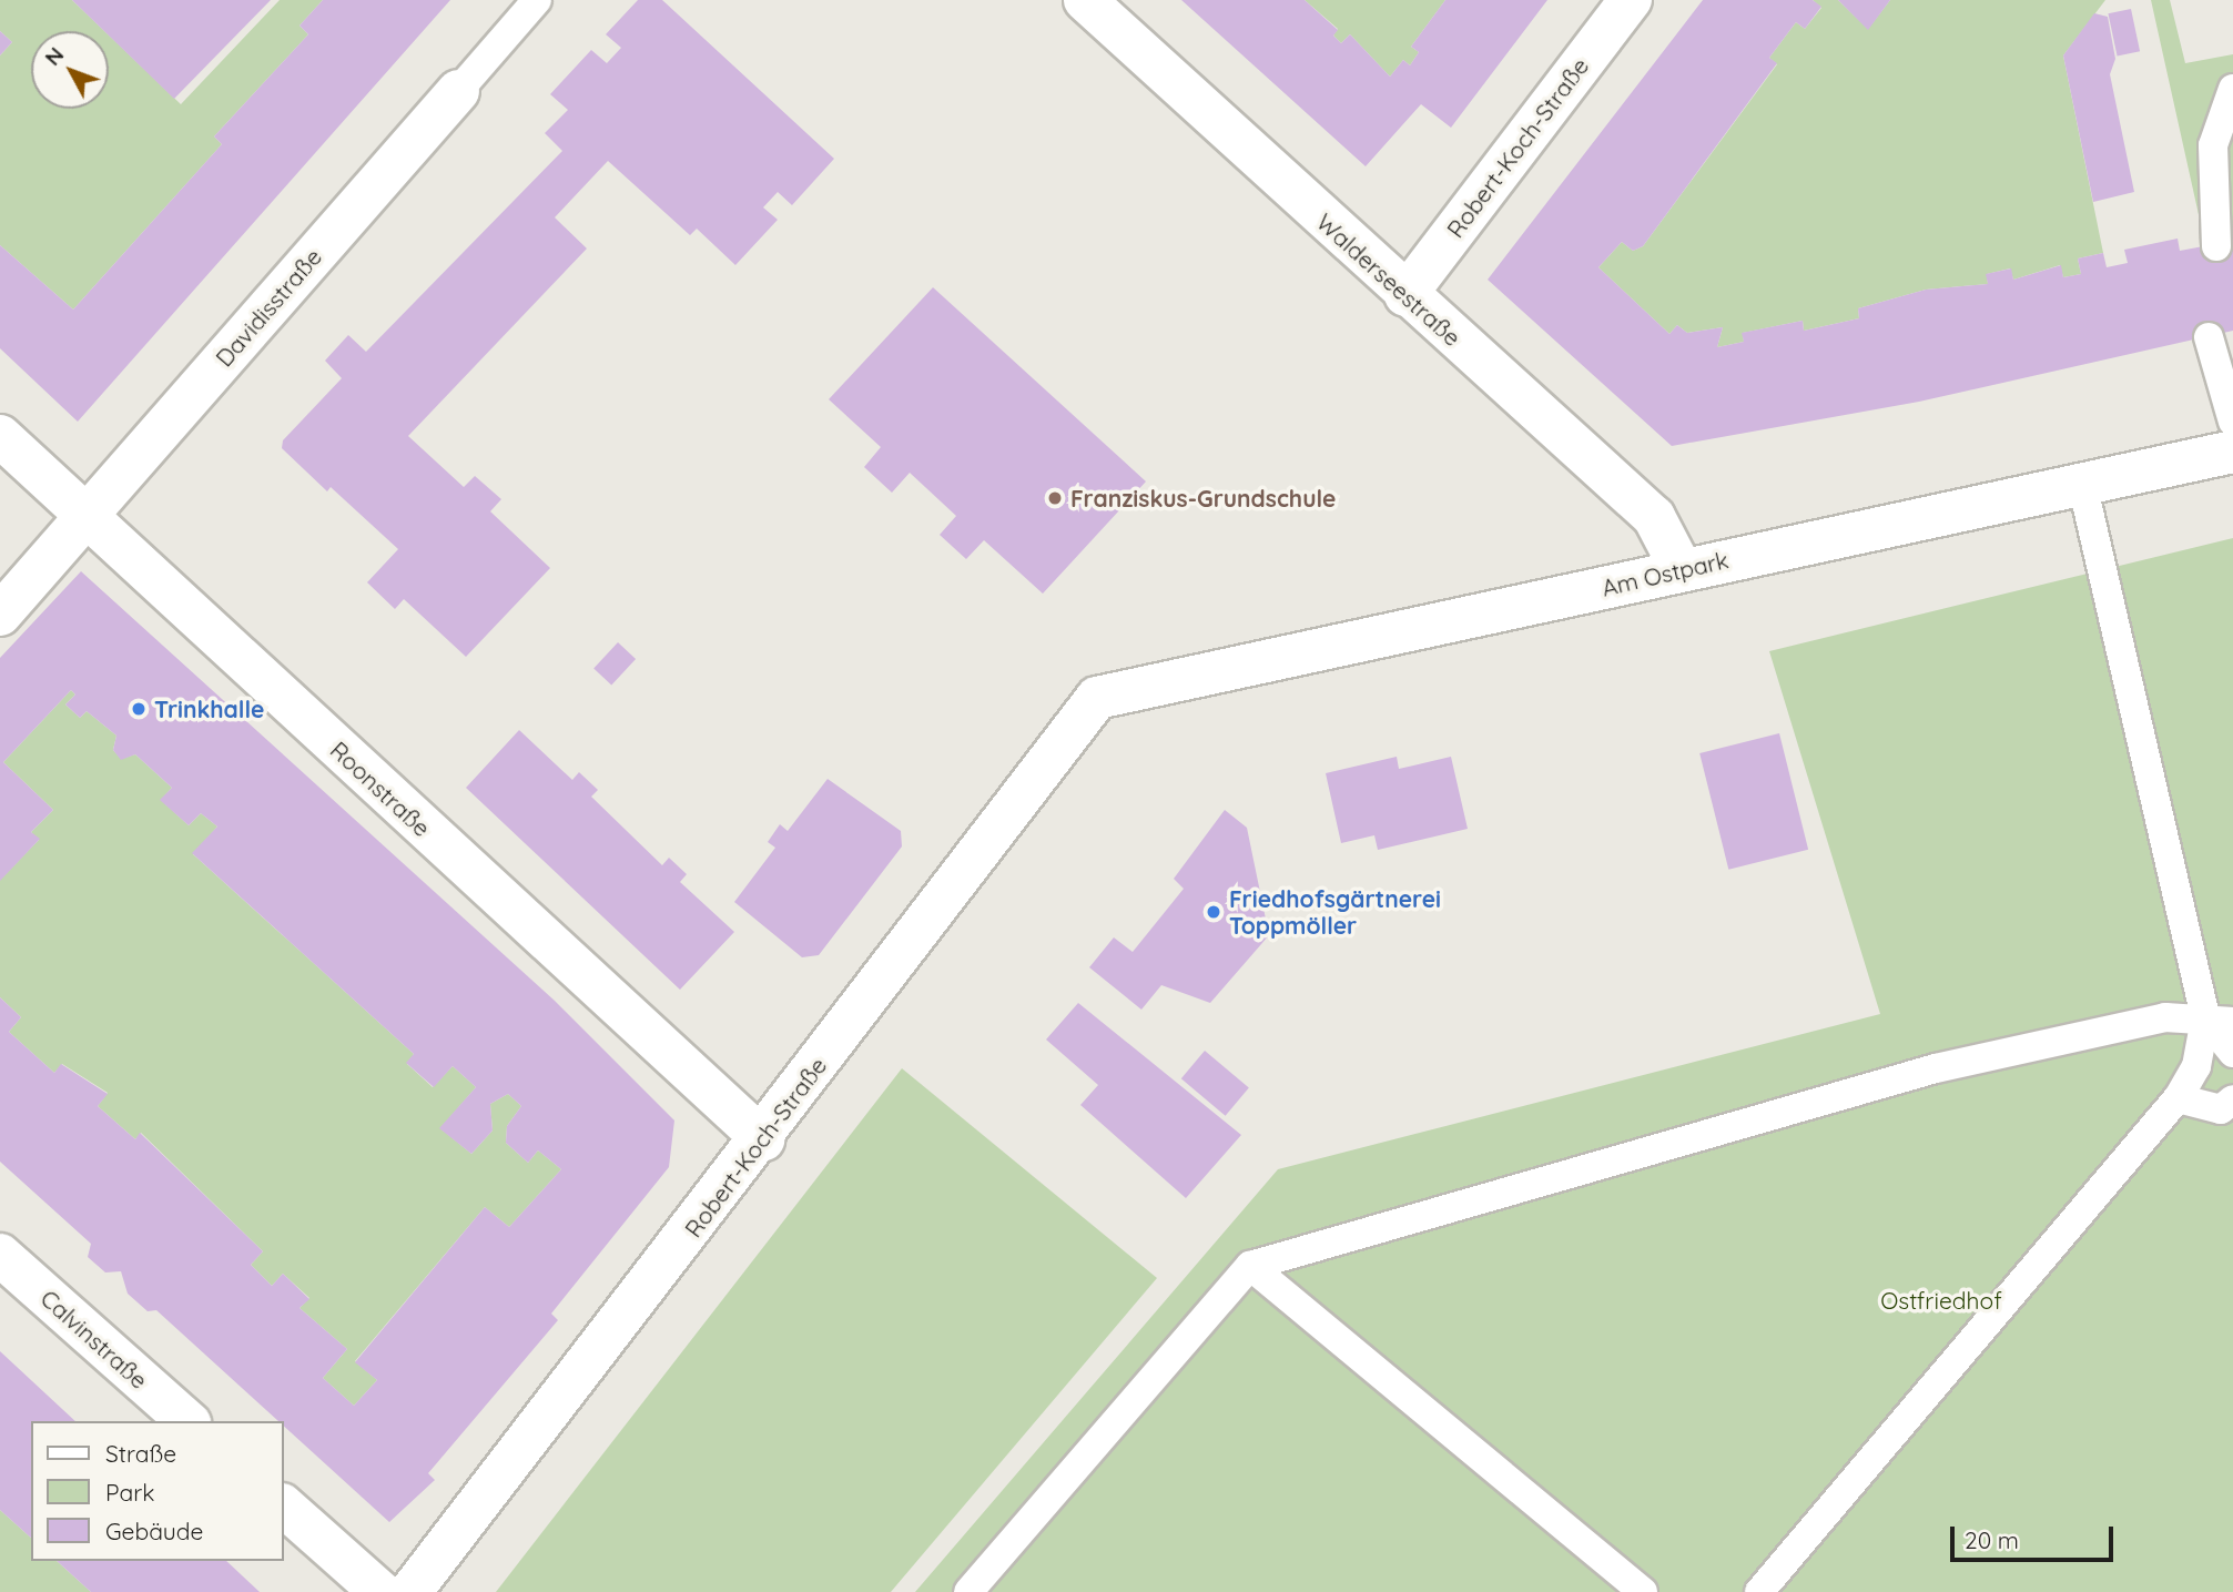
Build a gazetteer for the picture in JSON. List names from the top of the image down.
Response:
{
  "streets": {
    "street": [
      "Robert-Koch-Straße",
      "Walderseestraße",
      "Davidisstraße",
      "Am Ostpark",
      "Roonstraße",
      "Calvinstraße"
    ]
  },
  "crossings": [
    ["Robert-Koch-Straße", "Walderseestraße"],
    ["Robert-Koch-Straße", "Am Ostpark"],
    ["Robert-Koch-Straße", "Roonstraße"],
    ["Walderseestraße", "Am Ostpark"],
    ["Davidisstraße", "Roonstraße"]
  ],
  "parks": ["Ostfriedhof"],
  "places": ["Franziskus-Grundschule", "Trinkhalle", "Friedhofsgärtnerei Toppmöller"],
  "legend": ["Straße", "Park", "Gebäude"],
  "scale_bar": "20 m",
  "north": "top left"
}
